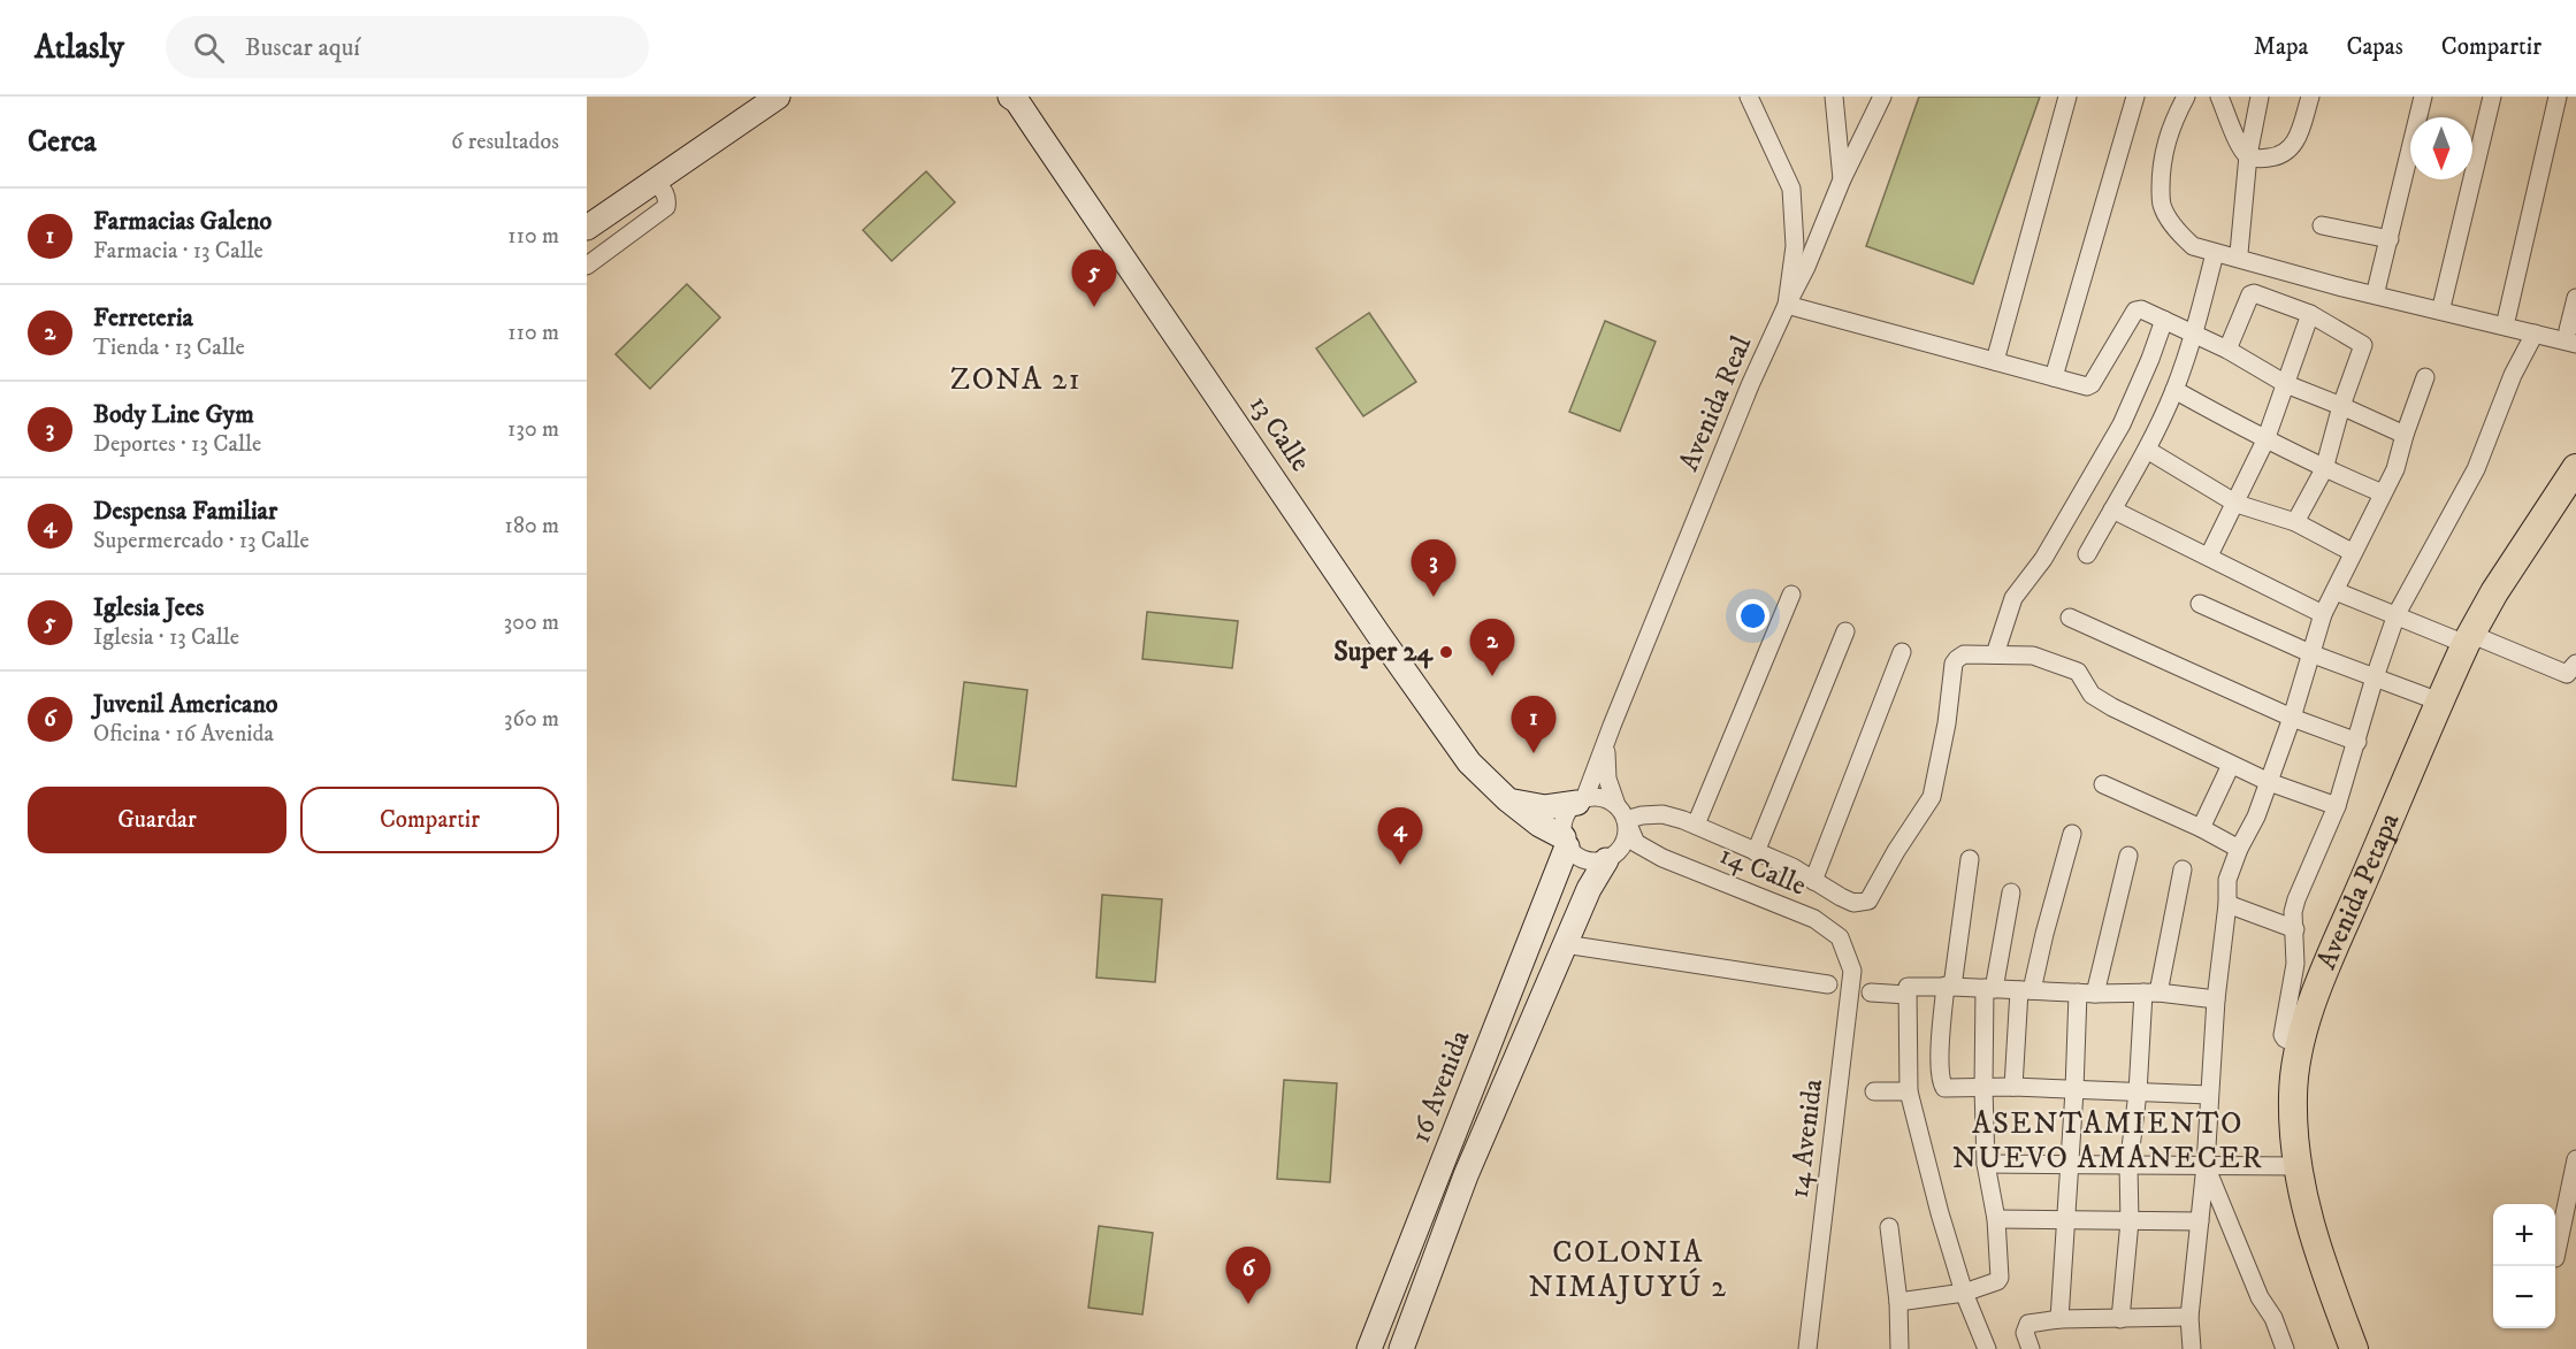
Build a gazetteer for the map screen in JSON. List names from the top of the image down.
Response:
{
  "streets": {
    "main road": ["Avenida Petapa"],
    "street": [
      "Avenida Real",
      "13 Calle",
      "14 Calle",
      "16 Avenida",
      "14 Avenida"
    ]
  },
  "crossings": [
    ["Avenida Real", "13 Calle"],
    ["Avenida Real", "14 Calle"],
    ["Avenida Real", "16 Avenida"],
    ["13 Calle", "14 Calle"],
    ["13 Calle", "16 Avenida"],
    ["14 Calle", "16 Avenida"],
    ["14 Calle", "14 Avenida"]
  ],
  "districts": ["ZONA 21", "ASENTAMIENTO NUEVO AMANECER", "COLONIA NIMAJUYÚ 2"],
  "places": ["Super 24"],
  "north": "bottom",
  "page": {
    "header": "Atlasly",
    "search": "Buscar aquí",
    "nav": ["Mapa", "Capas", "Compartir"],
    "heading": ["Cerca", "6 resultados"],
    "list": [
      {
        "mark": "1",
        "name": "Farmacias Galeno",
        "note": "Farmacia · 13 Calle",
        "value": "110 m"
      },
      {
        "mark": "2",
        "name": "Ferreteria",
        "note": "Tienda · 13 Calle",
        "value": "110 m"
      },
      {
        "mark": "3",
        "name": "Body Line Gym",
        "note": "Deportes · 13 Calle",
        "value": "130 m"
      },
      {
        "mark": "4",
        "name": "Despensa Familiar",
        "note": "Supermercado · 13 Calle",
        "value": "180 m"
      },
      {
        "mark": "5",
        "name": "Iglesia Jees",
        "note": "Iglesia · 13 Calle",
        "value": "300 m"
      },
      {
        "mark": "6",
        "name": "Juvenil Americano",
        "note": "Oficina · 16 Avenida",
        "value": "360 m"
      }
    ],
    "pins": [
      "5",
      "3",
      "2",
      "1",
      "4",
      "6"
    ],
    "buttons": ["Guardar", "Compartir"],
    "map_buttons": ["+", "−"]
  }
}
